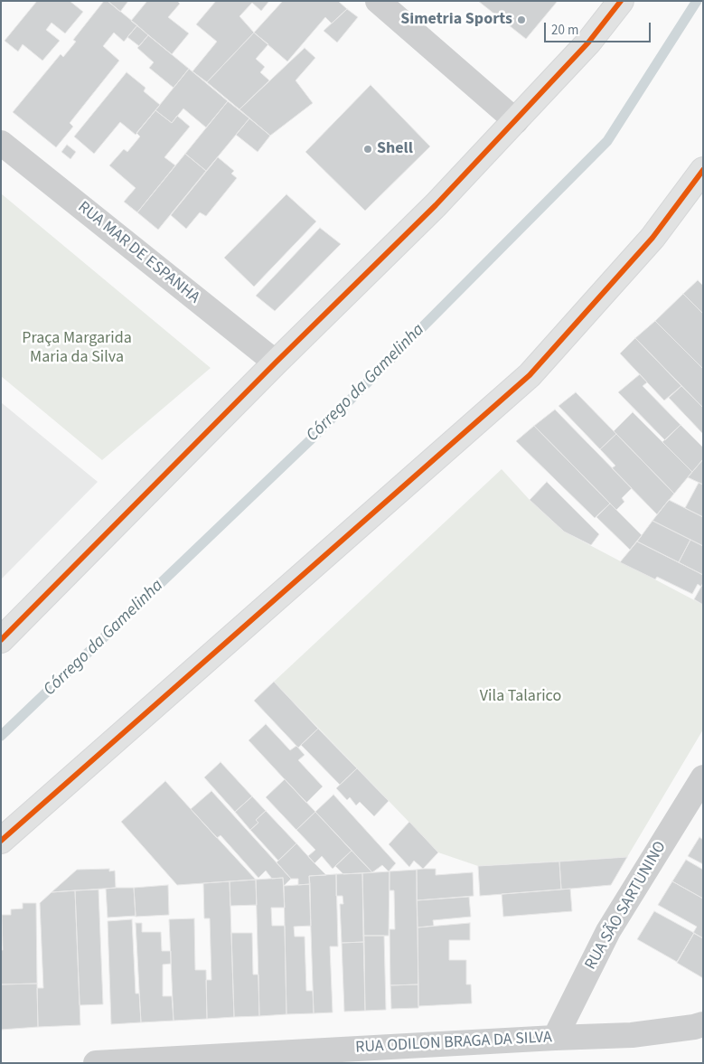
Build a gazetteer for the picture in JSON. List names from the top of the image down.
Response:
{
  "streets": {
    "street": ["RUA MAR DE ESPANHA", "RUA SÃO SARTUNINO", "RUA ODILON BRAGA DA SILVA"]
  },
  "crossings": [
    ["RUA SÃO SARTUNINO", "RUA ODILON BRAGA DA SILVA"]
  ],
  "water": ["Córrego da Gamelinha"],
  "parks": ["Praça Margarida Maria da Silva", "Vila Talarico"],
  "places": ["Simetria Sports", "Shell"],
  "scale_bar": "20 m"
}
